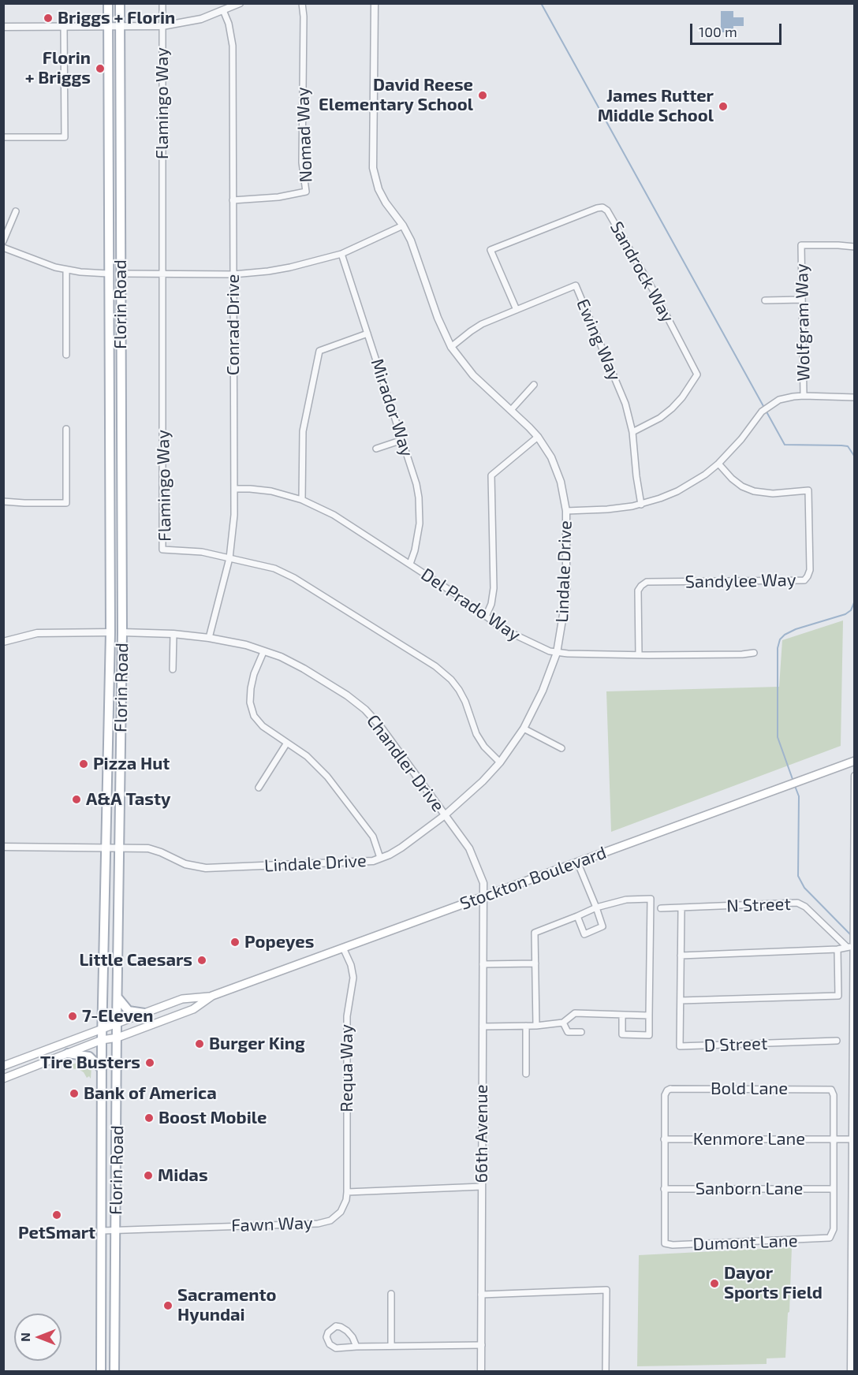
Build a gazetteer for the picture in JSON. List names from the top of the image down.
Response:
{
  "streets": {
    "main road": ["Florin Road", "Stockton Boulevard"],
    "street": [
      "Flamingo Way",
      "Nomad Way",
      "Sandrock Way",
      "Wolfgram Way",
      "Conrad Drive",
      "Ewing Way",
      "Mirador Way",
      "Lindale Drive",
      "Sandylee Way",
      "Del Prado Way",
      "Chandler Drive",
      "N Street",
      "D Street",
      "Requa Way",
      "Bold Lane",
      "66th Avenue",
      "Kenmore Lane",
      "Sanborn Lane",
      "Fawn Way",
      "Dumont Lane"
    ]
  },
  "crossings": [
    ["Flamingo Way", "Conrad Drive"],
    ["Flamingo Way", "Lindale Drive"],
    ["Nomad Way", "Conrad Drive"],
    ["Sandrock Way", "Ewing Way"],
    ["Florin Road", "Lindale Drive"],
    ["Florin Road", "Chandler Drive"],
    ["Florin Road", "Stockton Boulevard"],
    ["Florin Road", "Fawn Way"],
    ["Conrad Drive", "Del Prado Way"],
    ["Conrad Drive", "Chandler Drive"],
    ["Ewing Way", "Lindale Drive"],
    ["Mirador Way", "Del Prado Way"],
    ["Lindale Drive", "Del Prado Way"],
    ["Lindale Drive", "Chandler Drive"],
    ["Sandylee Way", "Del Prado Way"],
    ["Chandler Drive", "Stockton Boulevard"],
    ["Chandler Drive", "66th Avenue"],
    ["Stockton Boulevard", "Requa Way"],
    ["Stockton Boulevard", "66th Avenue"],
    ["Requa Way", "Fawn Way"],
    ["Bold Lane", "Kenmore Lane"],
    ["Bold Lane", "Dumont Lane"],
    ["Kenmore Lane", "Dumont Lane"],
    ["Sanborn Lane", "Dumont Lane"]
  ],
  "places": [
    "Briggs + Florin",
    "Florin + Briggs",
    "David Reese Elementary School",
    "James Rutter Middle School",
    "Pizza Hut",
    "A&A Tasty",
    "Popeyes",
    "Little Caesars",
    "7-Eleven",
    "Burger King",
    "Tire Busters",
    "Bank of America",
    "Boost Mobile",
    "Midas",
    "PetSmart",
    "Dayor Sports Field",
    "Sacramento Hyundai"
  ],
  "scale_bar": "100 m",
  "north": "left"
}
